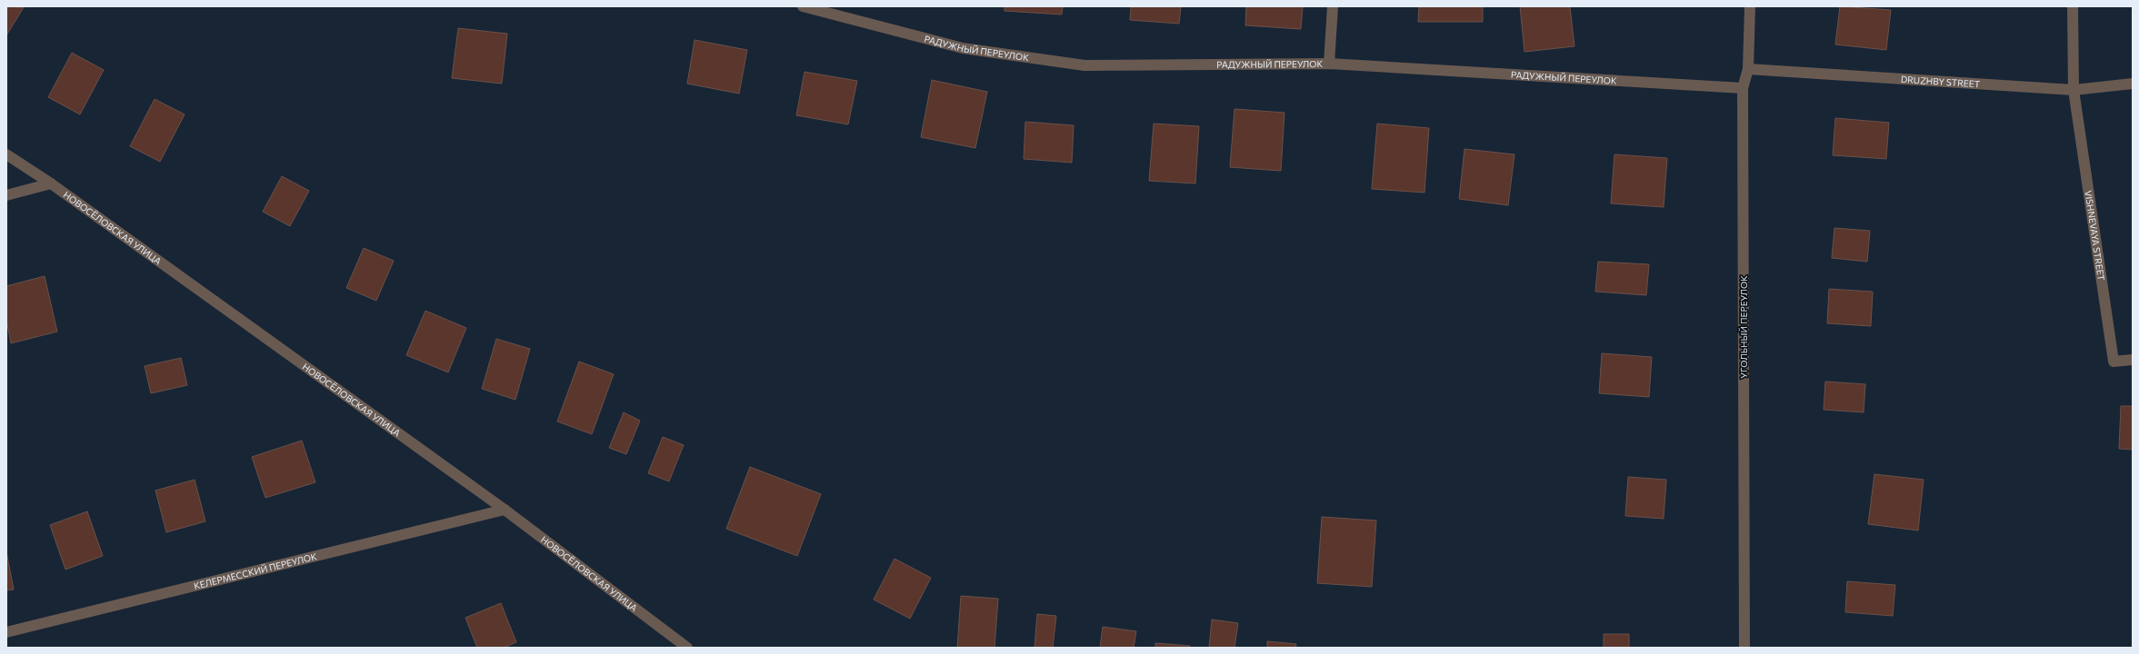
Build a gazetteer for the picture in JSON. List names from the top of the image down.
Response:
{
  "streets": {
    "street": [
      "РАДУЖНЫЙ ПЕРЕУЛОК",
      "DRUZHBY STREET",
      "НОВОСЁЛОВСКАЯ УЛИЦА",
      "VISHNEVAYA STREET",
      "УГОЛЬНЫЙ ПЕРЕУЛОК",
      "КЕЛЕРМЕССКИЙ ПЕРЕУЛОК"
    ]
  },
  "crossings": [
    ["РАДУЖНЫЙ ПЕРЕУЛОК", "УГОЛЬНЫЙ ПЕРЕУЛОК"],
    ["DRUZHBY STREET", "VISHNEVAYA STREET"],
    ["DRUZHBY STREET", "УГОЛЬНЫЙ ПЕРЕУЛОК"],
    ["НОВОСЁЛОВСКАЯ УЛИЦА", "КЕЛЕРМЕССКИЙ ПЕРЕУЛОК"]
  ]
}
